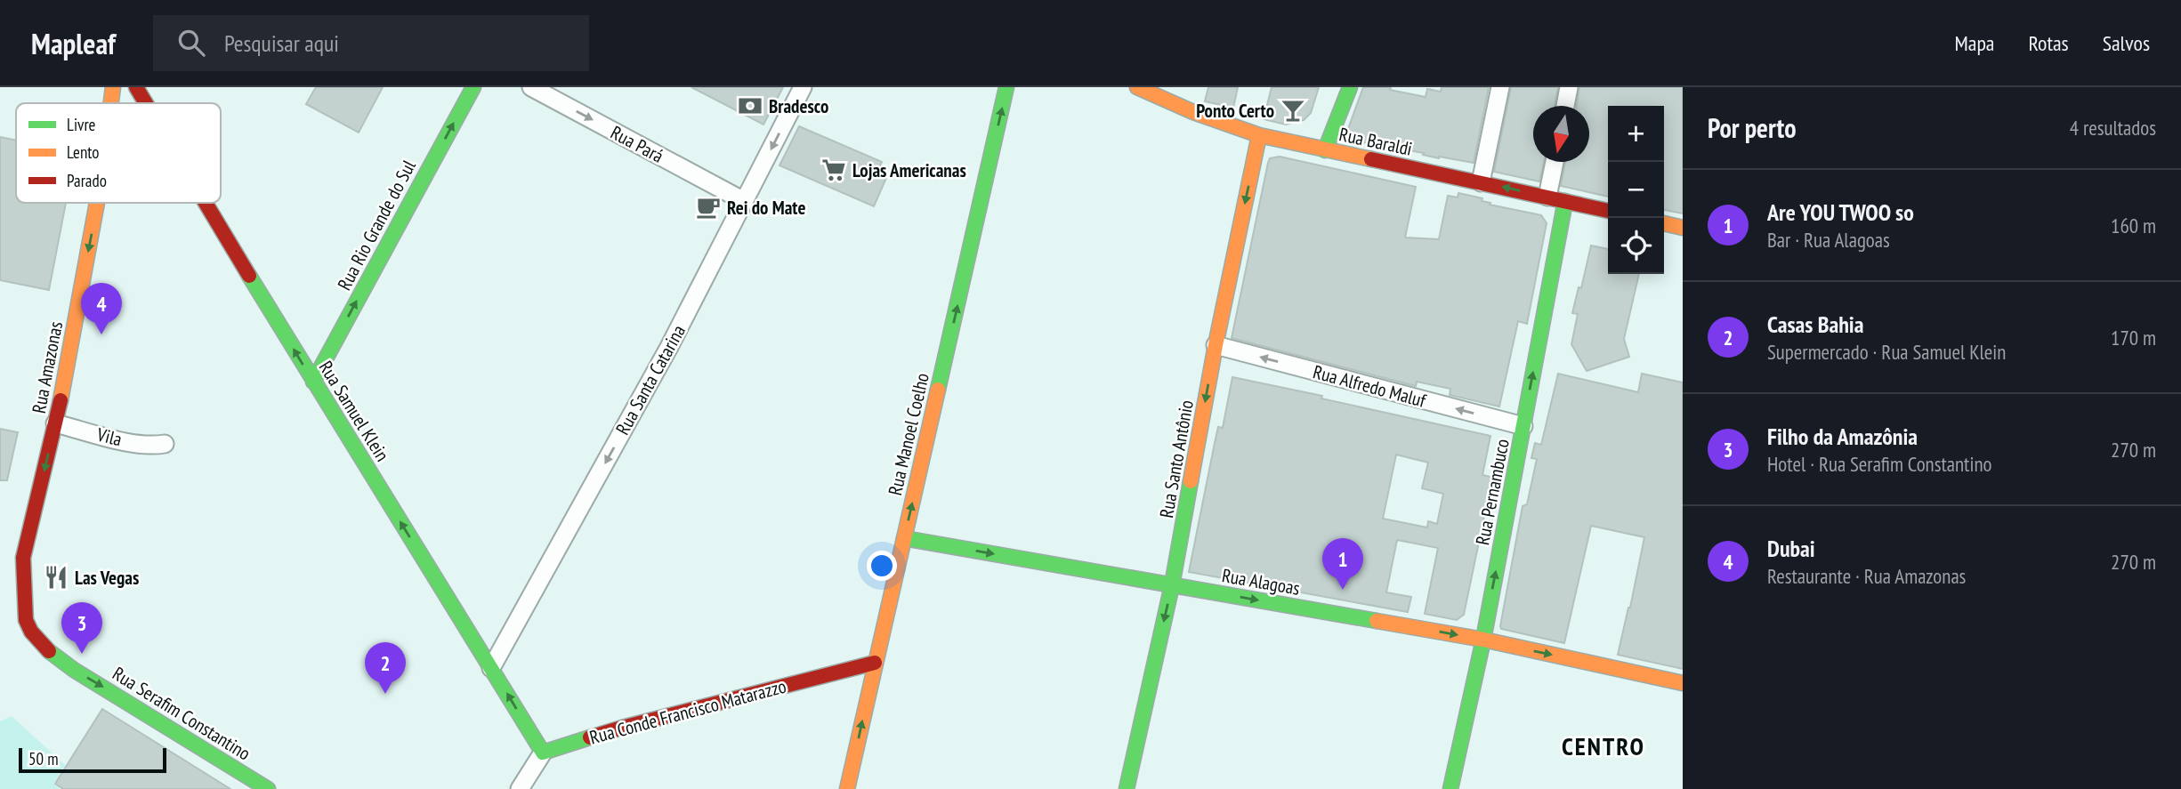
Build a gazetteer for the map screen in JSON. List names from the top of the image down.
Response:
{
  "streets": {
    "street": [
      "Rua Baraldi",
      "Rua Pará",
      "Rua Rio Grande do Sul",
      "Rua Amazonas",
      "Rua Santa Catarina",
      "Rua Alfredo Maluf",
      "Rua Samuel Klein",
      "Rua Manoel Coelho",
      "Vila",
      "Rua Santo Antônio",
      "Rua Pernambuco",
      "Rua Alagoas",
      "Rua Conde Francisco Matarazzo",
      "Rua Serafim Constantino"
    ]
  },
  "crossings": [
    ["Rua Baraldi", "Rua Santo Antônio"],
    ["Rua Baraldi", "Rua Pernambuco"],
    ["Rua Pará", "Rua Santa Catarina"],
    ["Rua Rio Grande do Sul", "Rua Samuel Klein"],
    ["Rua Amazonas", "Vila"],
    ["Rua Amazonas", "Rua Serafim Constantino"],
    ["Rua Santa Catarina", "Rua Samuel Klein"],
    ["Rua Alfredo Maluf", "Rua Santo Antônio"],
    ["Rua Alfredo Maluf", "Rua Pernambuco"],
    ["Rua Samuel Klein", "Rua Conde Francisco Matarazzo"],
    ["Rua Manoel Coelho", "Rua Alagoas"],
    ["Rua Manoel Coelho", "Rua Conde Francisco Matarazzo"],
    ["Rua Santo Antônio", "Rua Alagoas"],
    ["Rua Pernambuco", "Rua Alagoas"]
  ],
  "one_way": [
    "Rua Pará",
    "Rua Rio Grande do Sul",
    "Rua Amazonas",
    "Rua Santa Catarina",
    "Rua Alfredo Maluf",
    "Rua Samuel Klein",
    "Rua Manoel Coelho",
    "Rua Santo Antônio",
    "Rua Pernambuco",
    "Rua Alagoas",
    "Rua Serafim Constantino"
  ],
  "districts": ["CENTRO"],
  "places": {
    "bank": ["Bradesco"],
    "bar": ["Ponto Certo"],
    "supermarket": ["Lojas Americanas"],
    "cafe": ["Rei do Mate"],
    "restaurant": ["Las Vegas"]
  },
  "legend": ["Livre", "Lento", "Parado"],
  "scale_bar": "50 m",
  "north": "bottom",
  "page": {
    "header": "Mapleaf",
    "search": "Pesquisar aqui",
    "nav": ["Mapa", "Rotas", "Salvos"],
    "heading": ["Por perto", "4 resultados"],
    "map_buttons": ["+", "−"],
    "list": [
      {
        "mark": "1",
        "name": "Are YOU TWOO so",
        "note": "Bar · Rua Alagoas",
        "value": "160 m"
      },
      {
        "mark": "2",
        "name": "Casas Bahia",
        "note": "Supermercado · Rua Samuel Klein",
        "value": "170 m"
      },
      {
        "mark": "3",
        "name": "Filho da Amazônia",
        "note": "Hotel · Rua Serafim Constantino",
        "value": "270 m"
      },
      {
        "mark": "4",
        "name": "Dubai",
        "note": "Restaurante · Rua Amazonas",
        "value": "270 m"
      }
    ],
    "pins": [
      "4",
      "1",
      "3",
      "2"
    ],
    "scale": "50 m"
  }
}
